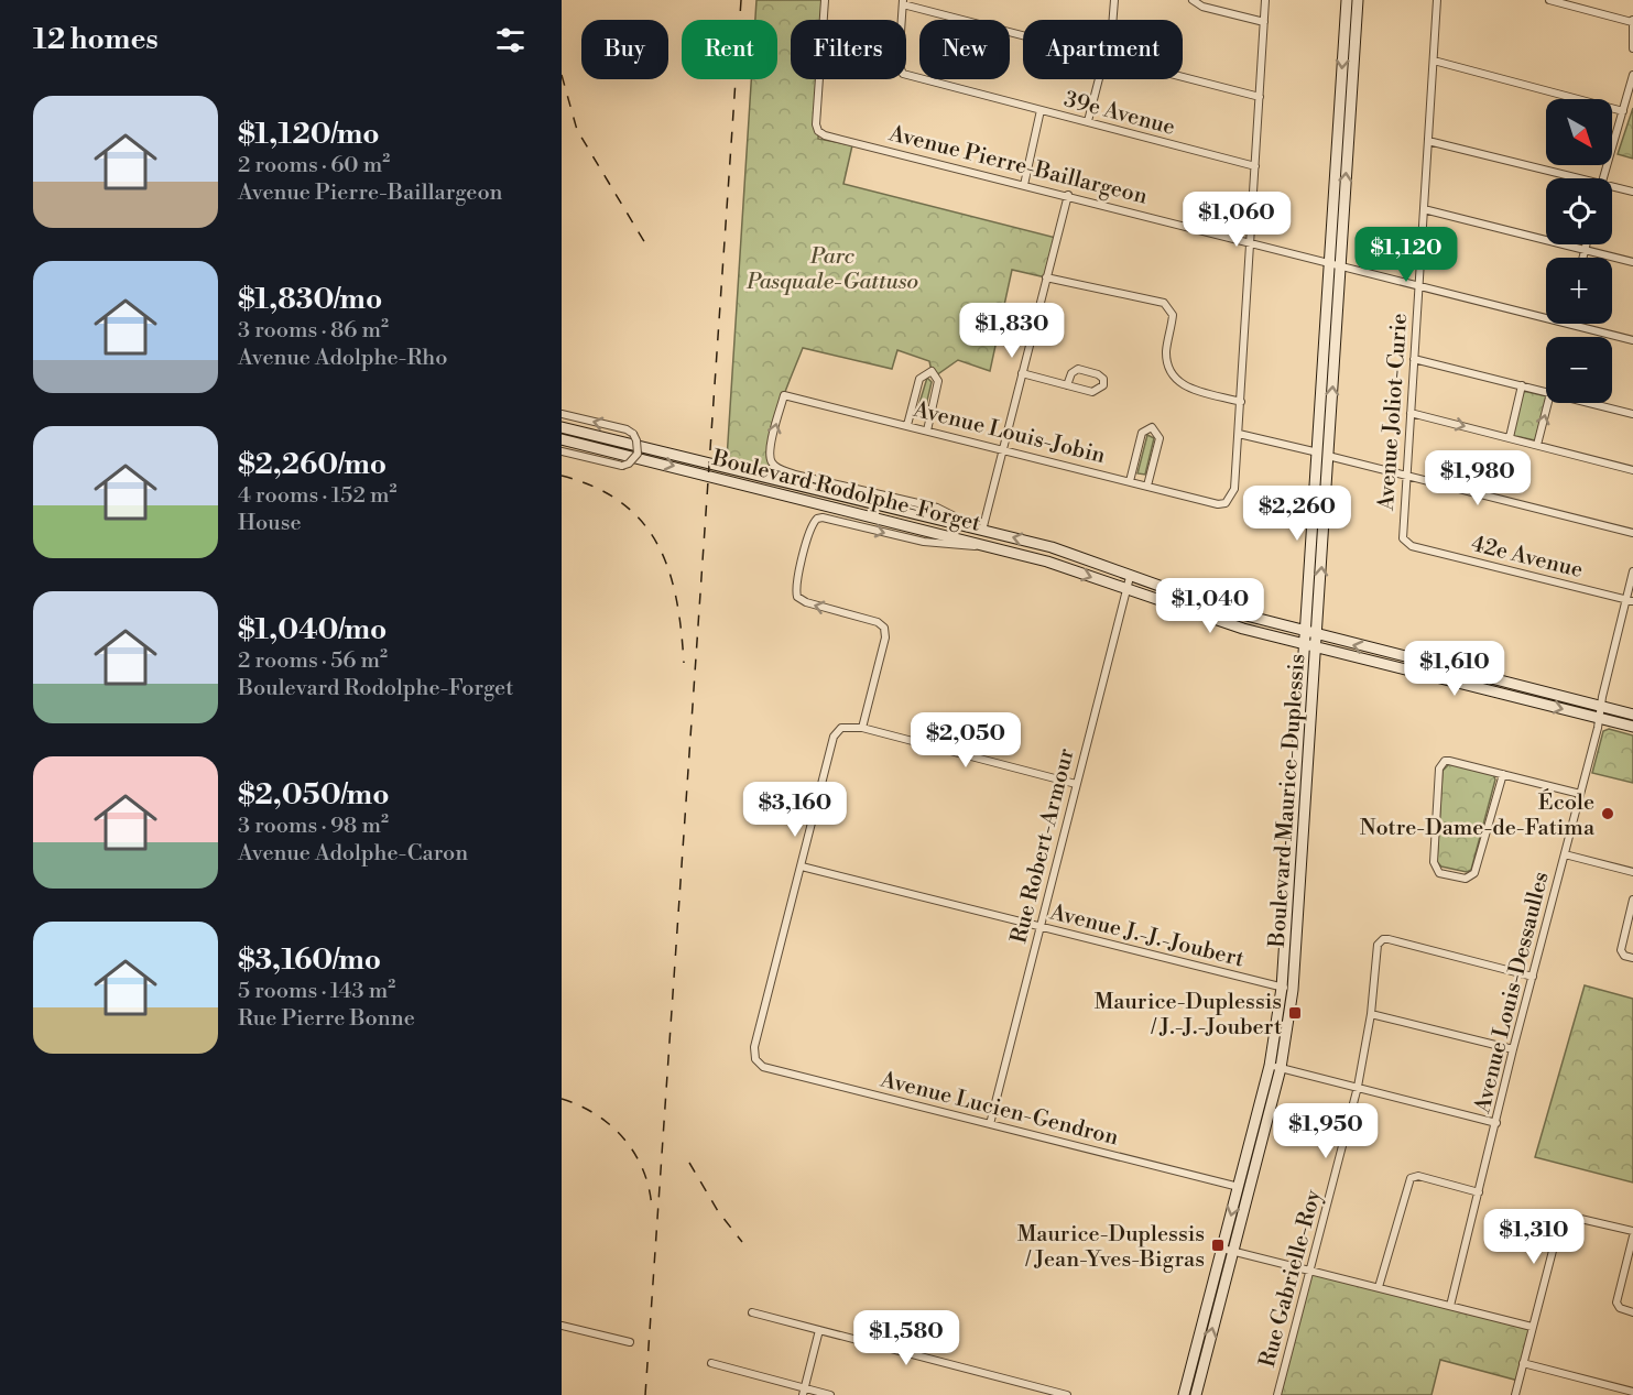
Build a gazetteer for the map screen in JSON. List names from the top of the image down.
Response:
{
  "streets": {
    "street": [
      "39e Avenue",
      "Avenue Pierre-Baillargeon",
      "Avenue Joliot-Curie",
      "Avenue Louis-Jobin",
      "Boulevard Rodolphe-Forget",
      "42e Avenue",
      "Boulevard Maurice-Duplessis",
      "Rue Robert-Armour",
      "Avenue J.-J.-Joubert",
      "Avenue Louis-Dessaulles",
      "Avenue Lucien-Gendron",
      "Rue Gabrielle-Roy"
    ]
  },
  "crossings": [
    ["Avenue Pierre-Baillargeon", "Avenue Joliot-Curie"],
    ["Avenue Pierre-Baillargeon", "Boulevard Maurice-Duplessis"],
    ["Avenue Joliot-Curie", "42e Avenue"],
    ["Avenue Louis-Jobin", "Boulevard Rodolphe-Forget"],
    ["Boulevard Rodolphe-Forget", "Boulevard Maurice-Duplessis"],
    ["Boulevard Rodolphe-Forget", "Rue Robert-Armour"],
    ["Boulevard Rodolphe-Forget", "Avenue Louis-Dessaulles"],
    ["42e Avenue", "Avenue Louis-Dessaulles"],
    ["Boulevard Maurice-Duplessis", "Avenue J.-J.-Joubert"],
    ["Boulevard Maurice-Duplessis", "Avenue Lucien-Gendron"],
    ["Rue Robert-Armour", "Avenue J.-J.-Joubert"],
    ["Rue Robert-Armour", "Avenue Lucien-Gendron"],
    ["Avenue J.-J.-Joubert", "Avenue Lucien-Gendron"],
    ["Avenue Louis-Dessaulles", "Rue Gabrielle-Roy"]
  ],
  "parks": ["Parc Pasquale-Gattuso"],
  "places": {
    "other": ["École Notre-Dame-de-Fatima"],
    "transit": ["Maurice-Duplessis / J.-J.-Joubert", "Maurice-Duplessis / Jean-Yves-Bigras"]
  },
  "north": "bottom right",
  "page": {
    "heading": "12 homes",
    "chip": [
      "Buy",
      "Rent",
      "Filters",
      "New",
      "Apartment"
    ],
    "list": [
      {
        "name": "$1,120/mo",
        "note": "2 rooms · 60 m² · Avenue Pierre-Baillargeon"
      },
      {
        "name": "$1,830/mo",
        "note": "3 rooms · 86 m² · Avenue Adolphe-Rho"
      },
      {
        "name": "$2,260/mo",
        "note": "4 rooms · 152 m² · House"
      },
      {
        "name": "$1,040/mo",
        "note": "2 rooms · 56 m² · Boulevard Rodolphe-Forget"
      },
      {
        "name": "$2,050/mo",
        "note": "3 rooms · 98 m² · Avenue Adolphe-Caron"
      },
      {
        "name": "$3,160/mo",
        "note": "5 rooms · 143 m² · Rue Pierre Bonne"
      }
    ],
    "map_buttons": ["+", "−"],
    "price": [
      "$1,060",
      "$1,120",
      "$1,830",
      "$1,980",
      "$2,260",
      "$1,040",
      "$1,610",
      "$2,050",
      "$3,160",
      "$1,950",
      "$1,310",
      "$1,580"
    ]
  }
}
